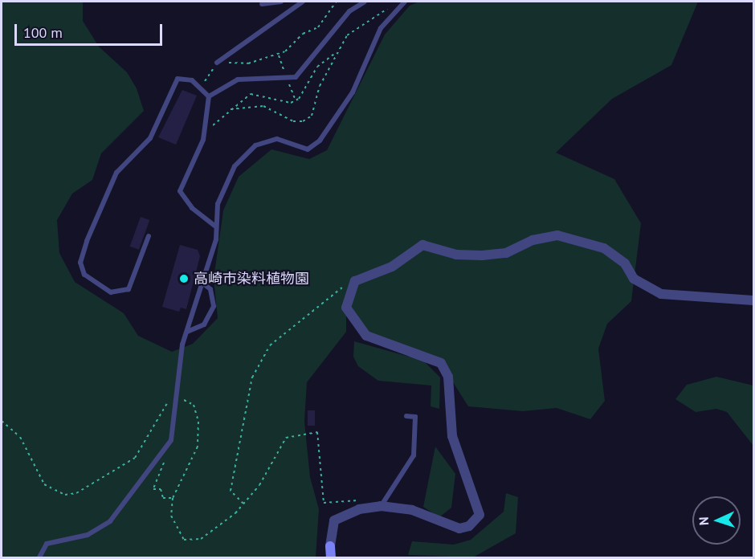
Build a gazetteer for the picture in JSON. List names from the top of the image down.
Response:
{
  "places": ["高崎市染料植物園"],
  "scale_bar": "100 m",
  "north": "left"
}
